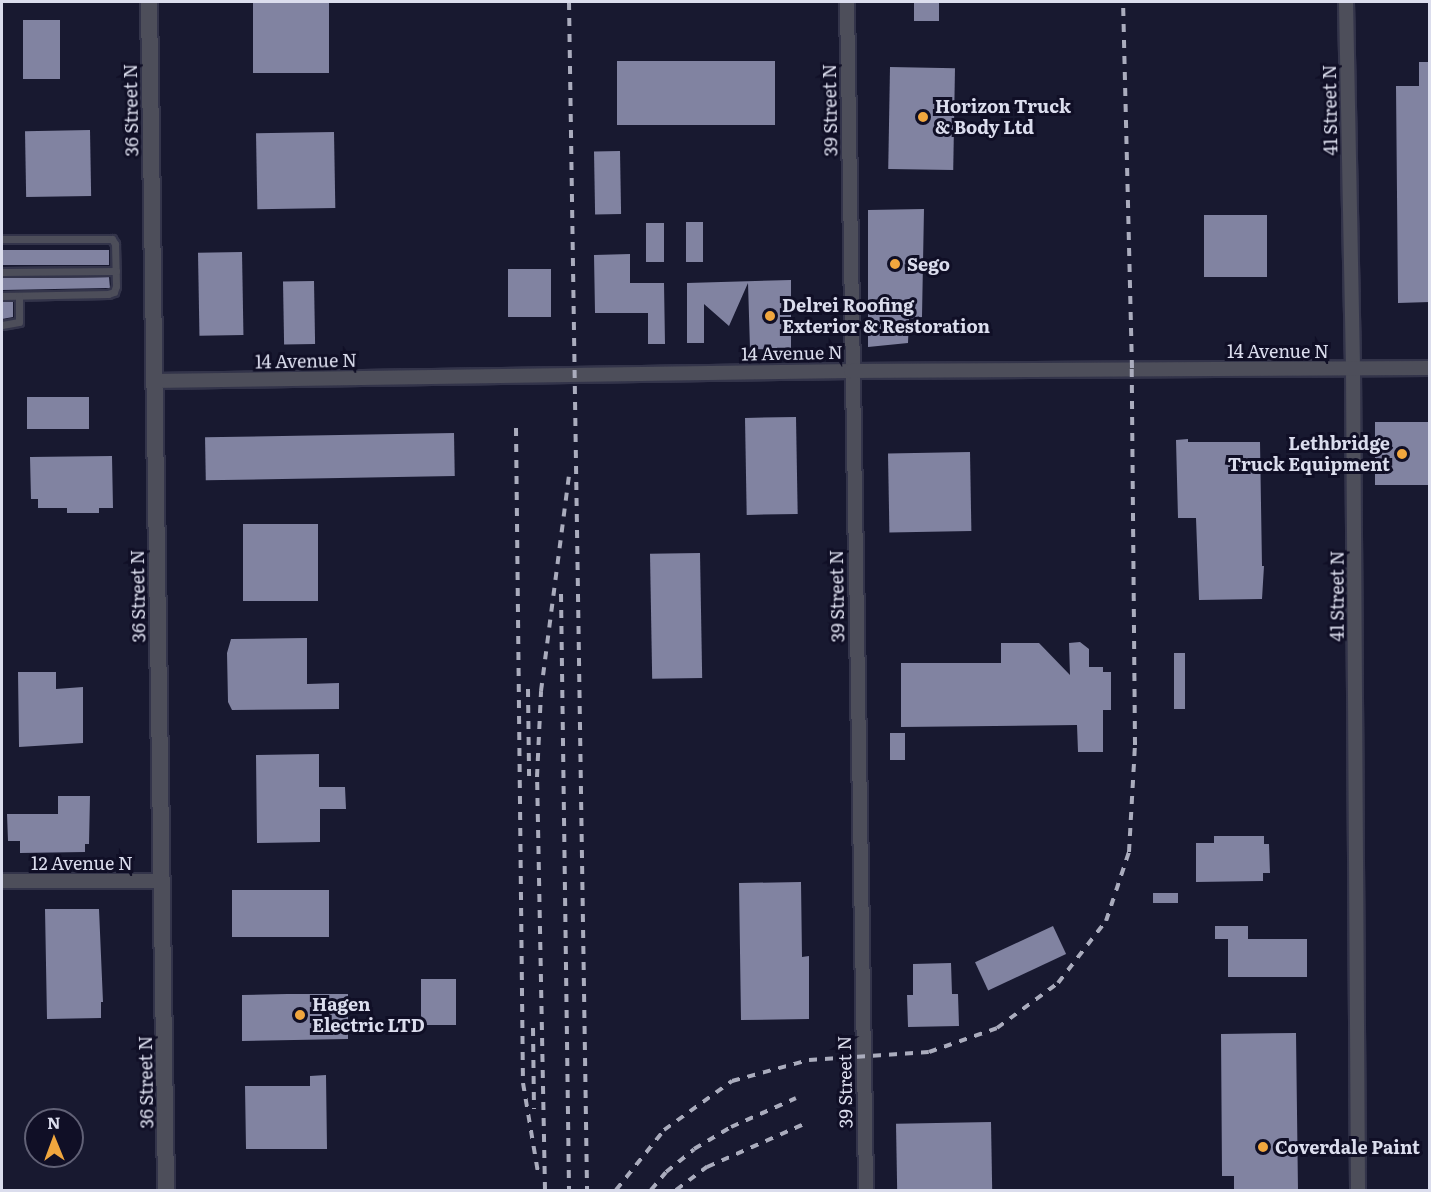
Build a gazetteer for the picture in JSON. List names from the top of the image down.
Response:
{
  "streets": {
    "street": [
      "36 Street N",
      "39 Street N",
      "41 Street N",
      "14 Avenue N",
      "12 Avenue N"
    ]
  },
  "crossings": [
    ["36 Street N", "14 Avenue N"],
    ["36 Street N", "12 Avenue N"],
    ["39 Street N", "14 Avenue N"],
    ["41 Street N", "14 Avenue N"]
  ],
  "places": [
    "Horizon Truck & Body Ltd",
    "Sego",
    "Delrei Roofing Exterior & Restoration",
    "Lethbridge Truck Equipment",
    "Hagen Electric LTD",
    "Coverdale Paint"
  ],
  "north": "top"
}
